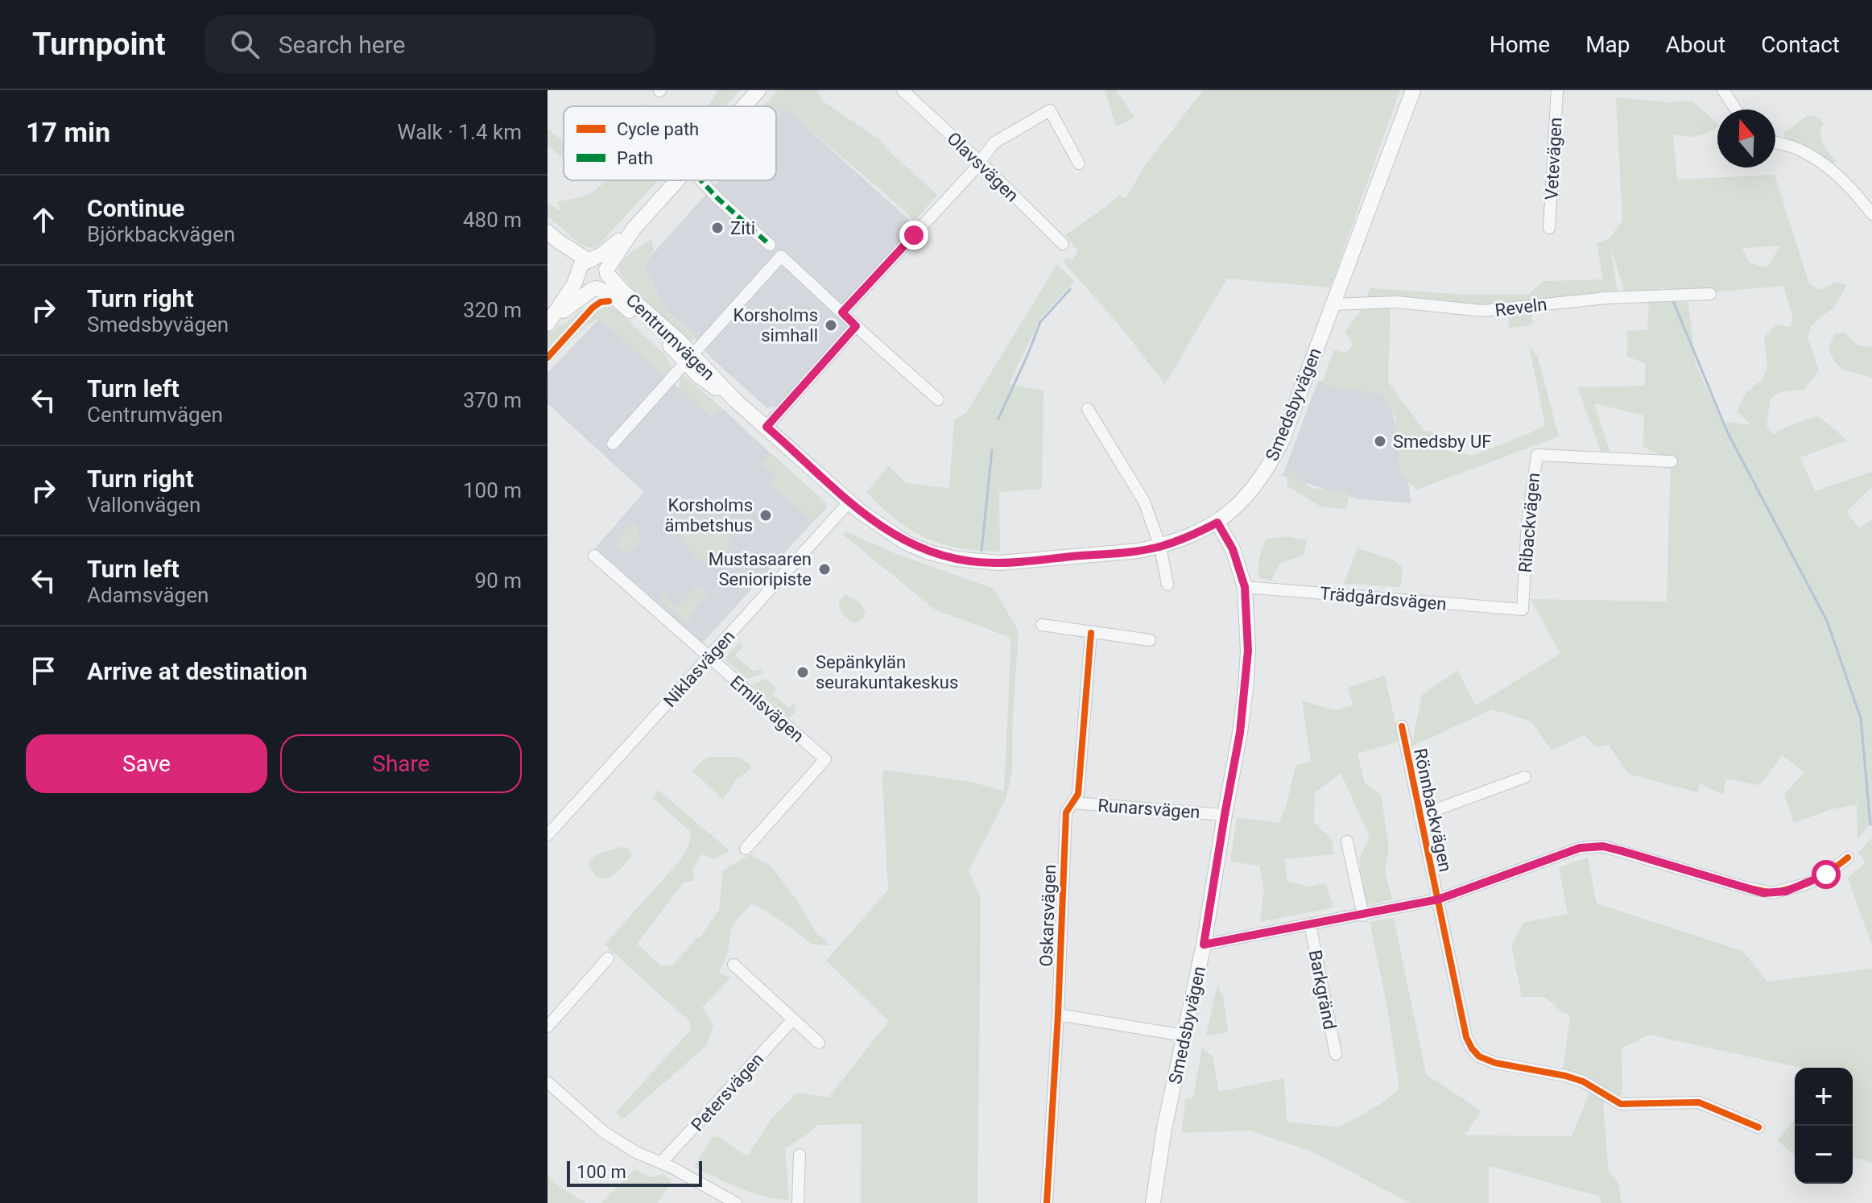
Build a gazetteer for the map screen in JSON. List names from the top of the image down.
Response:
{
  "streets": {
    "main road": ["Centrumvägen", "Smedsbyvägen"],
    "street": [
      "Vetevägen",
      "Olavsvägen",
      "Reveln",
      "Ribackvägen",
      "Trädgårdsvägen",
      "Niklasvägen",
      "Emilsvägen",
      "Runarsvägen",
      "Rönnbackvägen",
      "Oskarsvägen",
      "Barkgränd",
      "Petersvägen"
    ]
  },
  "crossings": [
    ["Reveln", "Smedsbyvägen"],
    ["Centrumvägen", "Smedsbyvägen"],
    ["Centrumvägen", "Niklasvägen"],
    ["Smedsbyvägen", "Trädgårdsvägen"],
    ["Smedsbyvägen", "Runarsvägen"],
    ["Ribackvägen", "Trädgårdsvägen"],
    ["Niklasvägen", "Emilsvägen"],
    ["Runarsvägen", "Oskarsvägen"]
  ],
  "places": [
    "Ziti",
    "Korsholms simhall",
    "Smedsby UF",
    "Korsholms ämbetshus",
    "Mustasaaren Senioripiste",
    "Sepänkylän seurakuntakeskus"
  ],
  "legend": ["Cycle path", "Path"],
  "scale_bar": "100 m",
  "north": "top",
  "page": {
    "header": "Turnpoint",
    "search": "Search here",
    "nav": [
      "Home",
      "Map",
      "About",
      "Contact"
    ],
    "heading": ["17 min", "Walk · 1.4 km"],
    "list": [
      ["Continue", "Björkbackvägen", "480 m"],
      ["Turn right", "Smedsbyvägen", "320 m"],
      ["Turn left", "Centrumvägen", "370 m"],
      ["Turn right", "Vallonvägen", "100 m"],
      ["Turn left", "Adamsvägen", "90 m"],
      "Arrive at destination"
    ],
    "buttons": ["Save", "Share"],
    "map_buttons": ["+", "−"],
    "scale": "100 m"
  }
}
